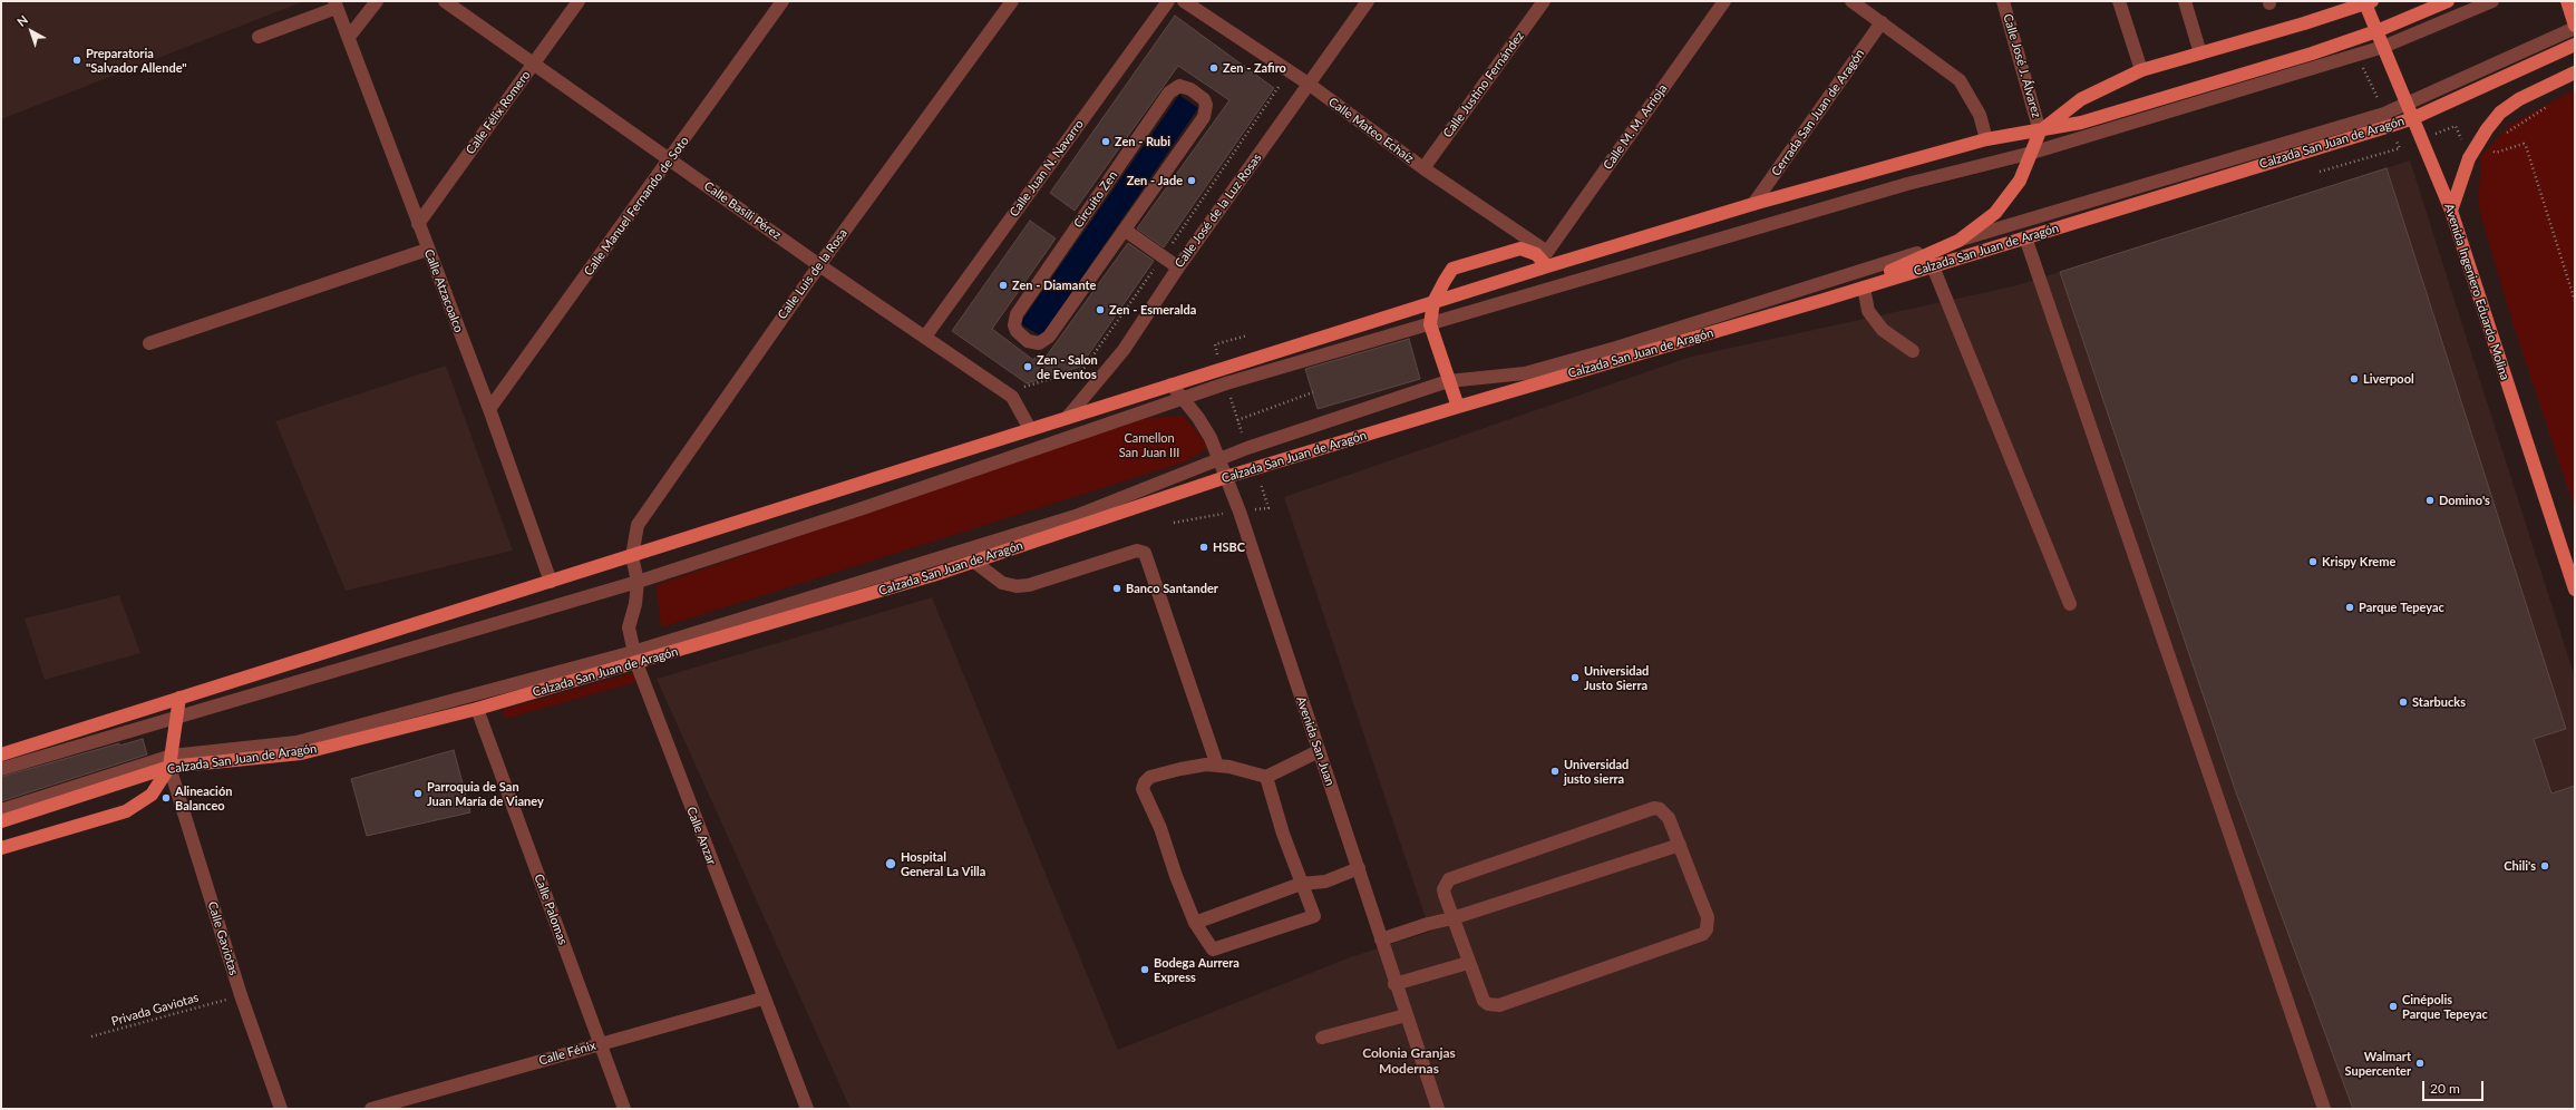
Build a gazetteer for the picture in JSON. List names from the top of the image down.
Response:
{
  "streets": {
    "main road": ["Calzada San Juan de Aragón", "Avenida Ingeniero Eduardo Molina"],
    "street": [
      "Calle José J. Álvarez",
      "Calle Justino Fernández",
      "Calle Félix Romero",
      "Cerrada San Juan de Aragón",
      "Calle M. M. Arrioja",
      "Calle Mateo Echaíz",
      "Calle Juan N. Navarro",
      "Circuito Zen",
      "Calle Manuel Fernando de Soto",
      "Calle Basili Pérez",
      "Calle José de la Luz Rosas",
      "Calle Luis de la Rosa",
      "Calle Atzacoalco",
      "Avenida San Juan",
      "Calle Anzar",
      "Calle Palomas",
      "Calle Gaviotas",
      "Calle Fénix"
    ],
    "path": ["Privada Gaviotas"]
  },
  "crossings": [
    ["Calle Justino Fernández", "Calle Mateo Echaíz"],
    ["Calle Félix Romero", "Calle Basili Pérez"],
    ["Calle Félix Romero", "Calle Atzacoalco"],
    ["Calle M. M. Arrioja", "Calle Mateo Echaíz"],
    ["Calle Mateo Echaíz", "Calle José de la Luz Rosas"],
    ["Calzada San Juan de Aragón", "Avenida Ingeniero Eduardo Molina"],
    ["Calzada San Juan de Aragón", "Avenida San Juan"],
    ["Calzada San Juan de Aragón", "Calle Anzar"],
    ["Calzada San Juan de Aragón", "Calle Palomas"],
    ["Calzada San Juan de Aragón", "Calle Gaviotas"],
    ["Calle Juan N. Navarro", "Calle Basili Pérez"],
    ["Calle Manuel Fernando de Soto", "Calle Basili Pérez"],
    ["Calle Manuel Fernando de Soto", "Calle Atzacoalco"],
    ["Calle Basili Pérez", "Calle Luis de la Rosa"],
    ["Calle Luis de la Rosa", "Calle Anzar"],
    ["Calle Anzar", "Calle Fénix"],
    ["Calle Palomas", "Calle Fénix"]
  ],
  "districts": ["Colonia Granjas Modernas"],
  "parks": ["Camellon San Juan III"],
  "places": [
    "Preparatoria \"Salvador Allende\"",
    "Zen - Zafiro",
    "Zen - Rubi",
    "Zen - Jade",
    "Zen - Diamante",
    "Zen - Esmeralda",
    "Zen - Salon de Eventos",
    "Liverpool",
    "Domino's",
    "HSBC",
    "Krispy Kreme",
    "Banco Santander",
    "Parque Tepeyac",
    "Universidad Justo Sierra",
    "Starbucks",
    "Universidad justo sierra",
    "Parroquia de San Juan María de Vianey",
    "Alineación Balanceo",
    "Hospital General La Villa",
    "Chili's",
    "Bodega Aurrera Express",
    "Cinépolis Parque Tepeyac",
    "Walmart Supercenter"
  ],
  "scale_bar": "20 m",
  "north": "top left"
}
